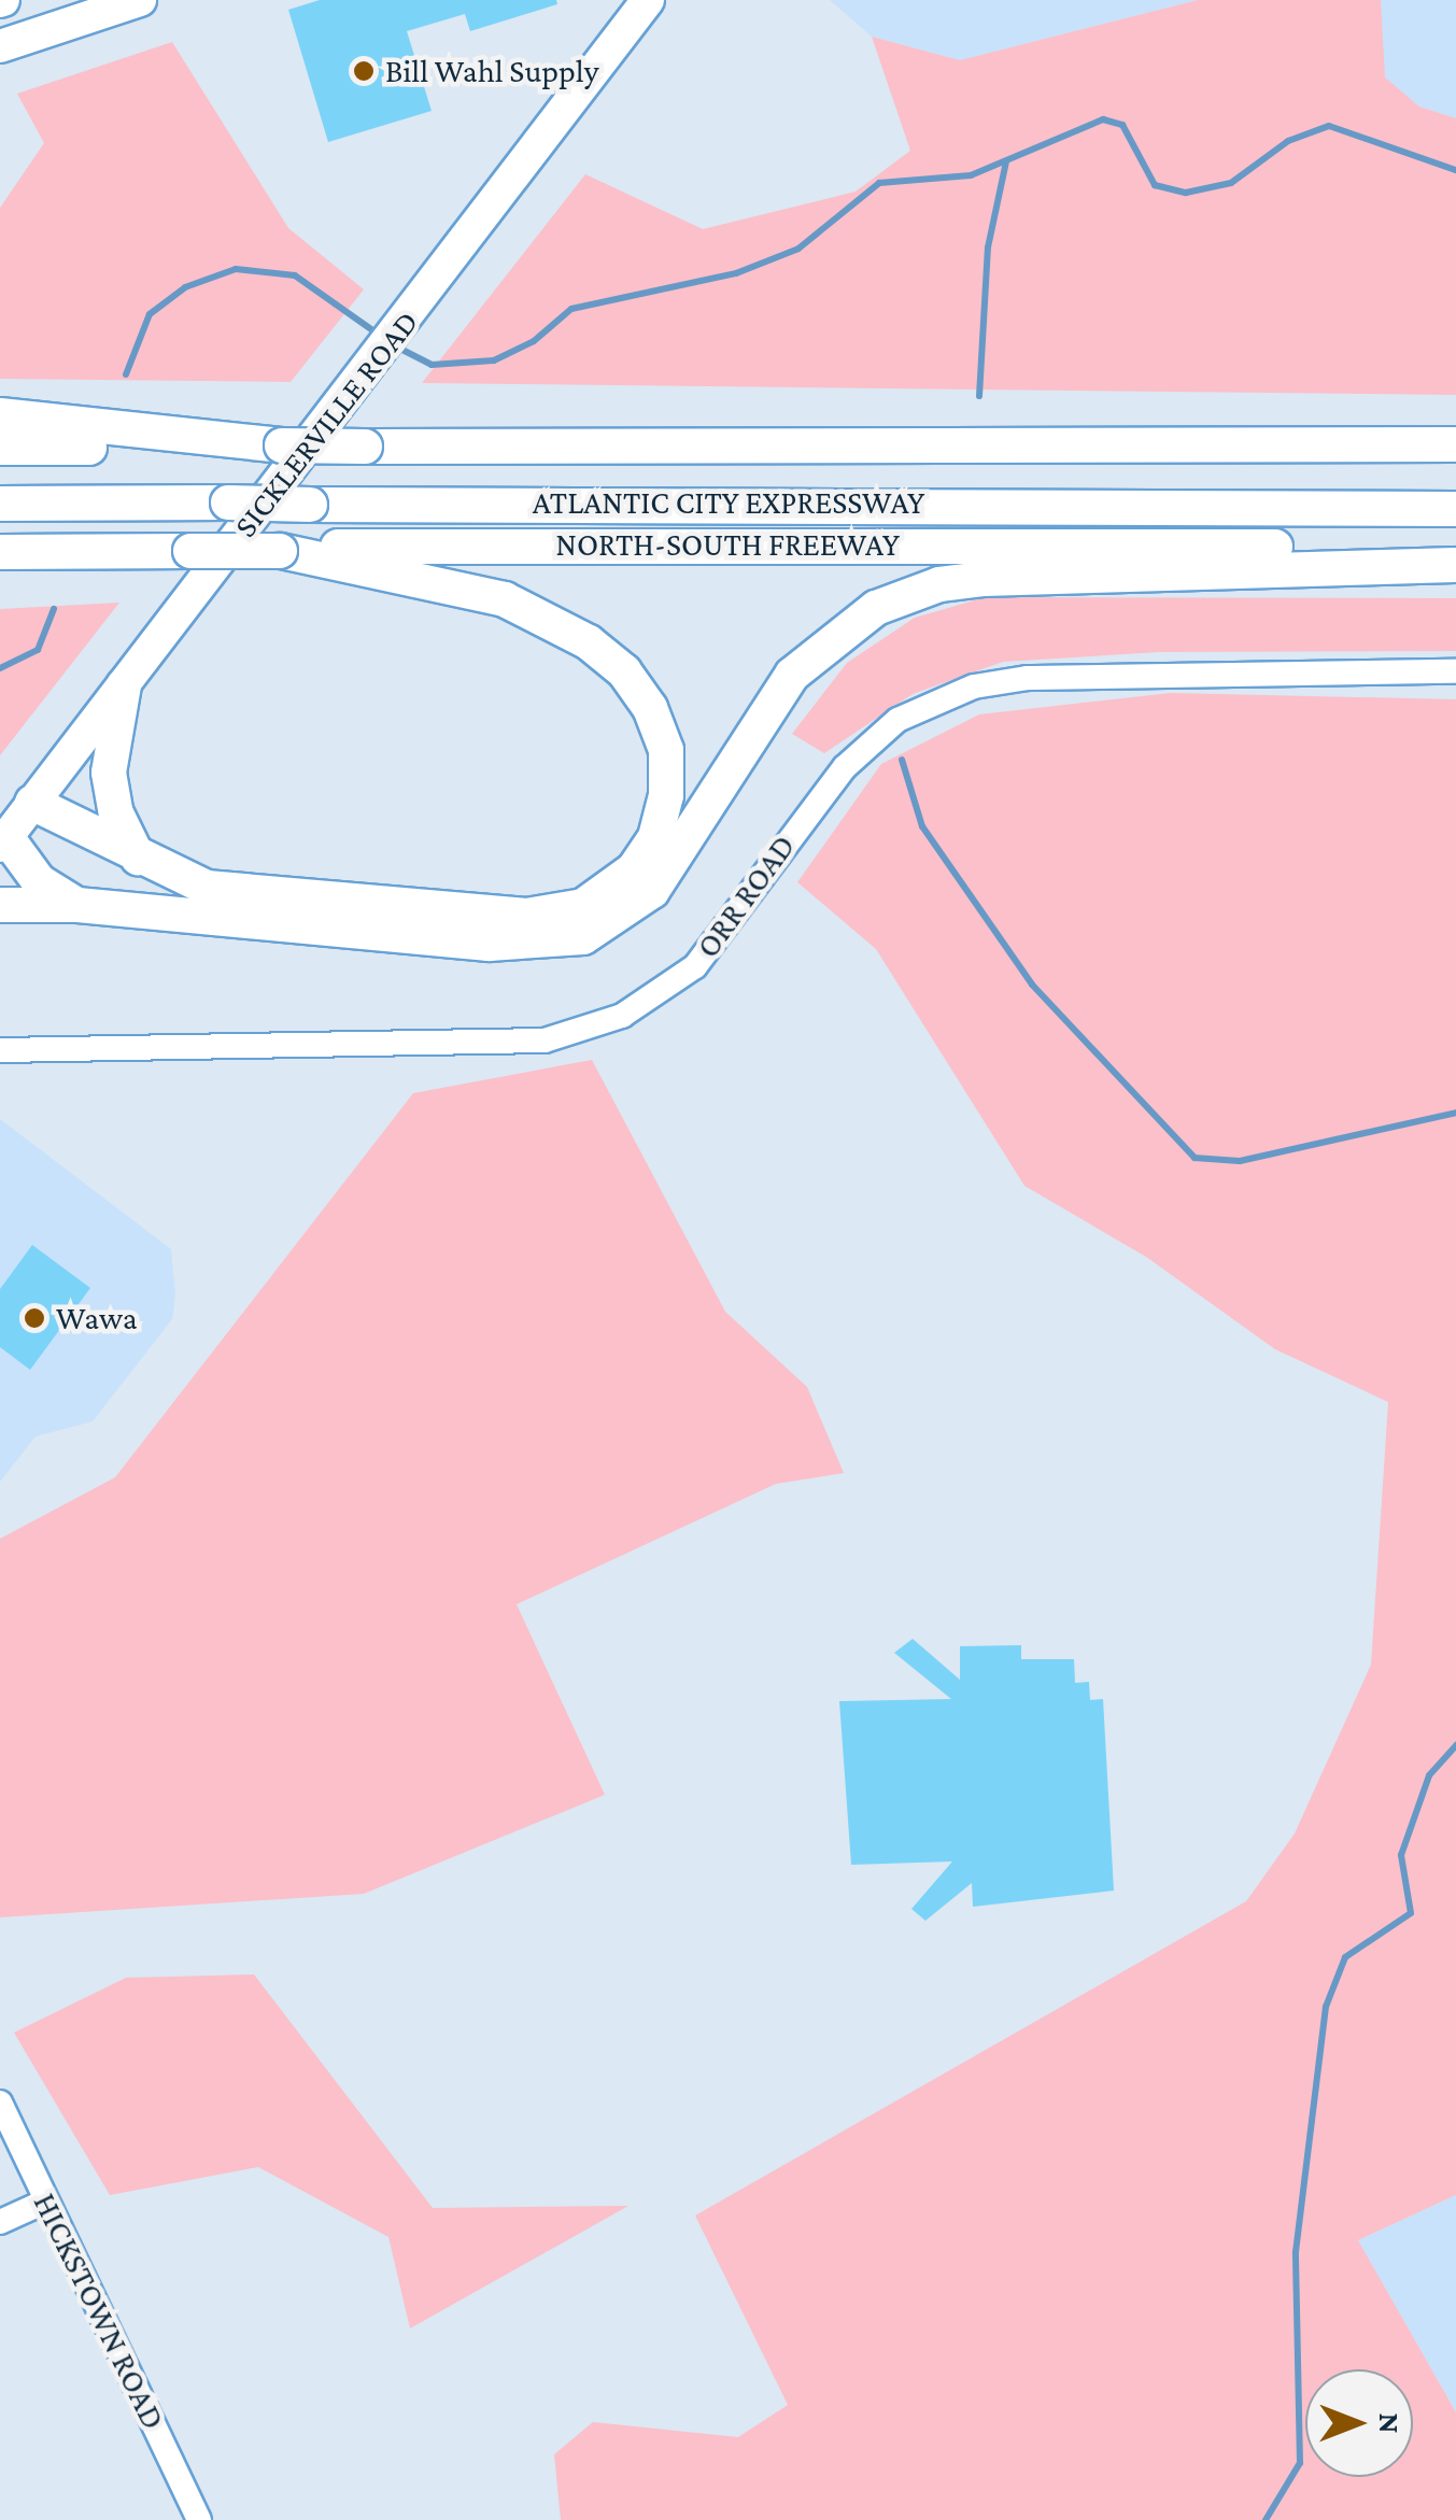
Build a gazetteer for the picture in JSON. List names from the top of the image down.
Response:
{
  "streets": {
    "highway": ["ATLANTIC CITY EXPRESSWAY", "NORTH-SOUTH FREEWAY"],
    "main road": ["SICKLERVILLE ROAD"],
    "street": ["ORR ROAD", "HICKSTOWN ROAD"]
  },
  "places": ["Bill Wahl Supply", "Wawa"],
  "north": "right"
}
